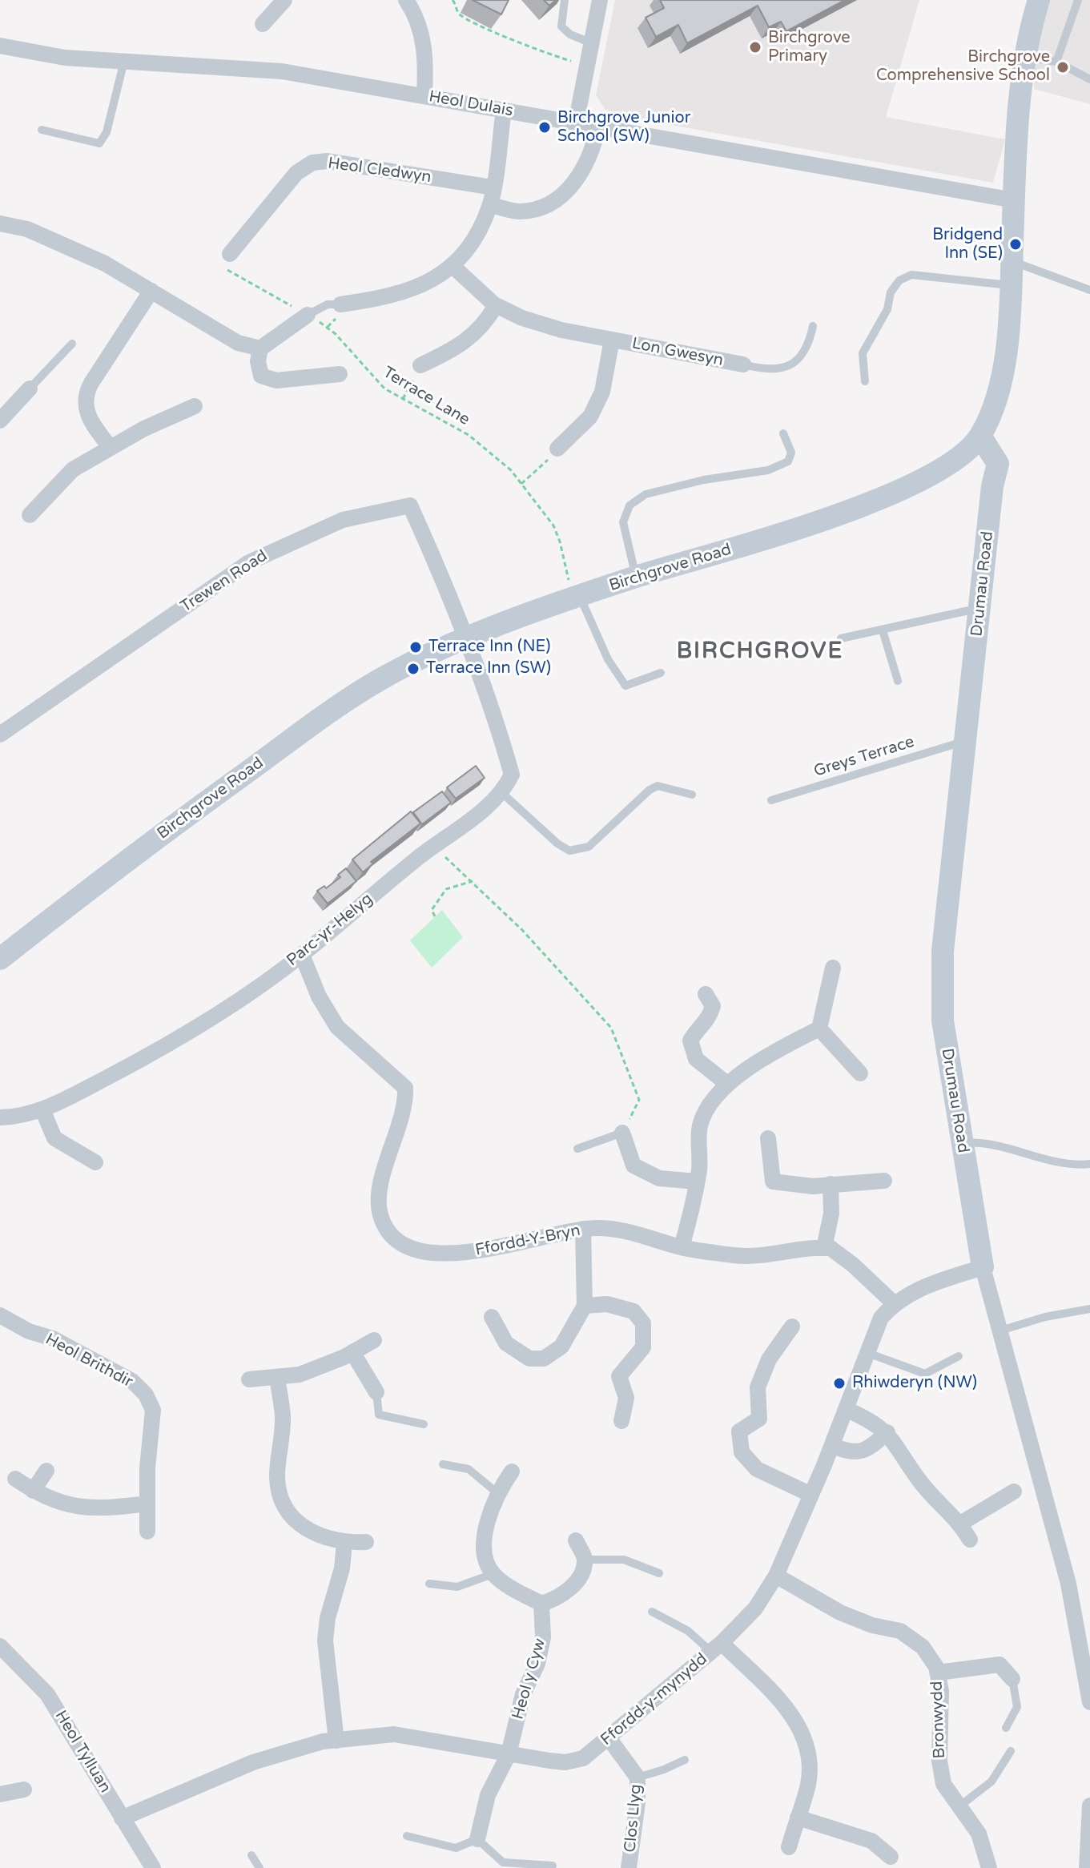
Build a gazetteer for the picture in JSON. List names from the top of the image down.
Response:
{
  "streets": {
    "main road": ["Birchgrove Road", "Drumau Road"],
    "street": [
      "Heol Dulais",
      "Heol Cledwyn",
      "Lon Gwesyn",
      "Trewen Road",
      "Parc-yr-Helyg",
      "Ffordd-Y-Bryn",
      "Heol Brithdir",
      "Heol y Cyw",
      "Ffordd-y-mynydd",
      "Bronwydd",
      "Heol Tylluan",
      "Clos Llyg"
    ],
    "lane": ["Greys Terrace"],
    "path": ["Terrace Lane"]
  },
  "crossings": [
    ["Heol Dulais", "Birchgrove Road"],
    ["Heol Cledwyn", "Terrace Lane"],
    ["Terrace Lane", "Birchgrove Road"],
    ["Birchgrove Road", "Trewen Road"],
    ["Birchgrove Road", "Drumau Road"],
    ["Drumau Road", "Greys Terrace"],
    ["Drumau Road", "Ffordd-y-mynydd"],
    ["Parc-yr-Helyg", "Ffordd-Y-Bryn"],
    ["Heol y Cyw", "Ffordd-y-mynydd"],
    ["Ffordd-y-mynydd", "Bronwydd"],
    ["Ffordd-y-mynydd", "Heol Tylluan"],
    ["Ffordd-y-mynydd", "Clos Llyg"]
  ],
  "districts": ["BIRCHGROVE"],
  "places": [
    "Birchgrove Primary",
    "Birchgrove Comprehensive School",
    "Birchgrove Junior School (SW)",
    "Bridgend Inn (SE)",
    "Terrace Inn (NE)",
    "Terrace Inn (SW)",
    "Rhiwderyn (NW)"
  ]
}
